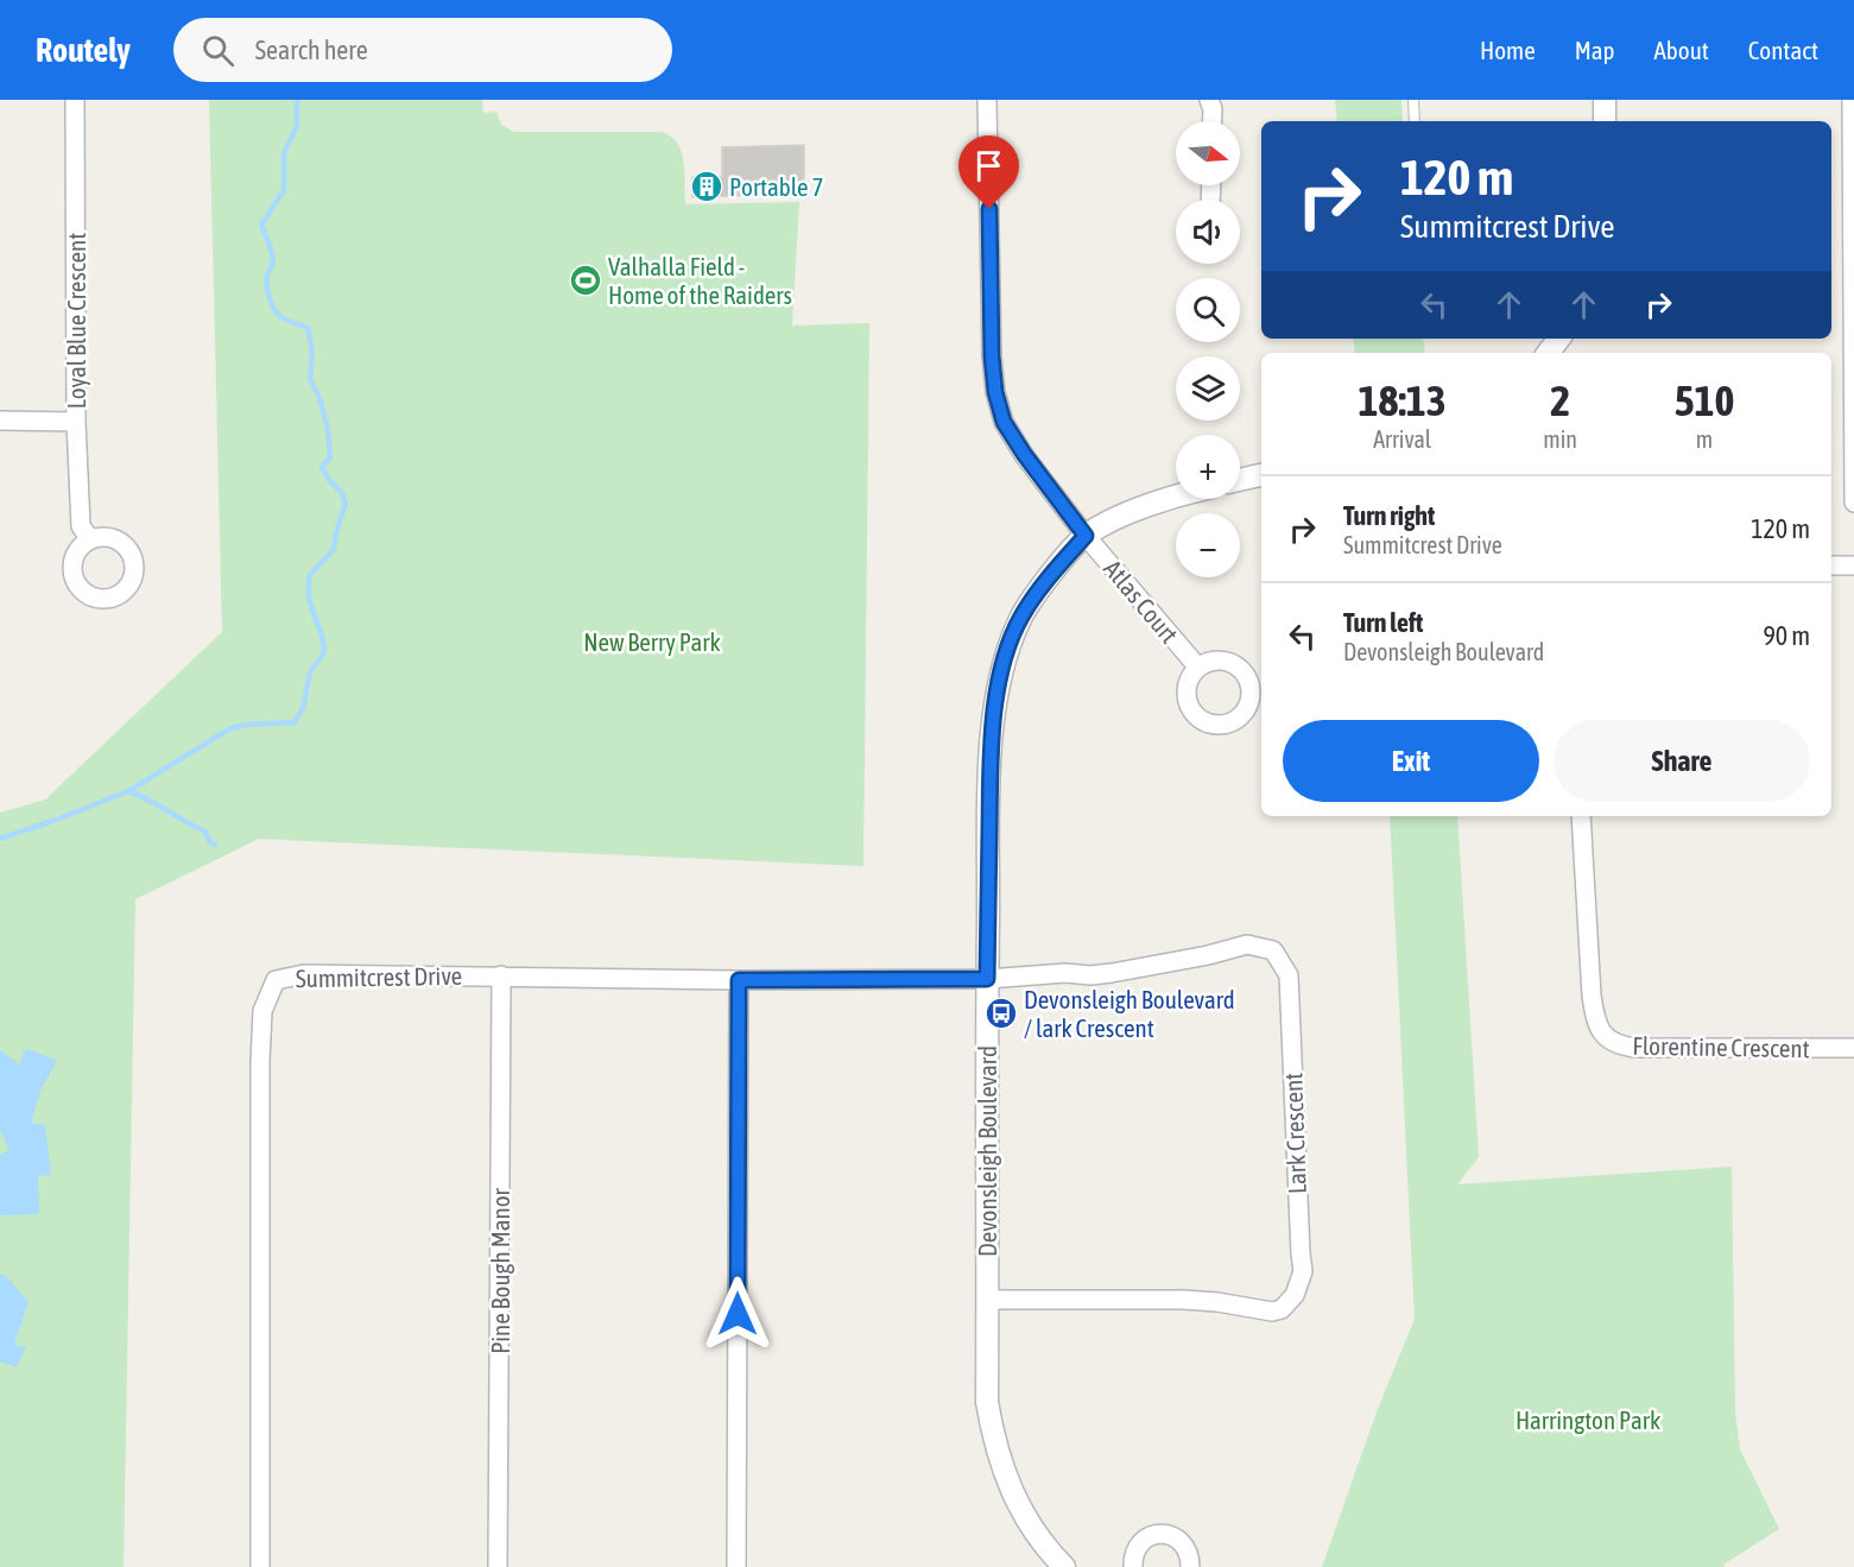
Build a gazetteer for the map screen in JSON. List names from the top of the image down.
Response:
{
  "streets": {
    "street": [
      "Loyal Blue Crescent",
      "Atlas Court",
      "Summitcrest Drive",
      "Florentine Crescent",
      "Lark Crescent",
      "Devonsleigh Boulevard",
      "Pine Bough Manor"
    ]
  },
  "crossings": [
    ["Atlas Court", "Devonsleigh Boulevard"],
    ["Summitcrest Drive", "Lark Crescent"],
    ["Summitcrest Drive", "Devonsleigh Boulevard"],
    ["Summitcrest Drive", "Pine Bough Manor"],
    ["Lark Crescent", "Devonsleigh Boulevard"]
  ],
  "parks": ["New Berry Park", "Harrington Park"],
  "places": {
    "building": ["Portable 7"],
    "sports": ["Valhalla Field - Home of the Raiders"],
    "bus stop": ["Devonsleigh Boulevard / lark Crescent"]
  },
  "north": "right",
  "page": {
    "header": "Routely",
    "search": "Search here",
    "nav": [
      "Home",
      "Map",
      "About",
      "Contact"
    ],
    "map_buttons": ["+", "−"],
    "turn": ["120 m", "Summitcrest Drive"],
    "eta": [
      "18:13",
      "Arrival",
      "2",
      "min",
      "510",
      "m"
    ],
    "list": [
      {
        "name": "Turn right",
        "note": "Summitcrest Drive",
        "value": "120 m"
      },
      {
        "name": "Turn left",
        "note": "Devonsleigh Boulevard",
        "value": "90 m"
      }
    ],
    "buttons": ["Exit", "Share"]
  }
}
